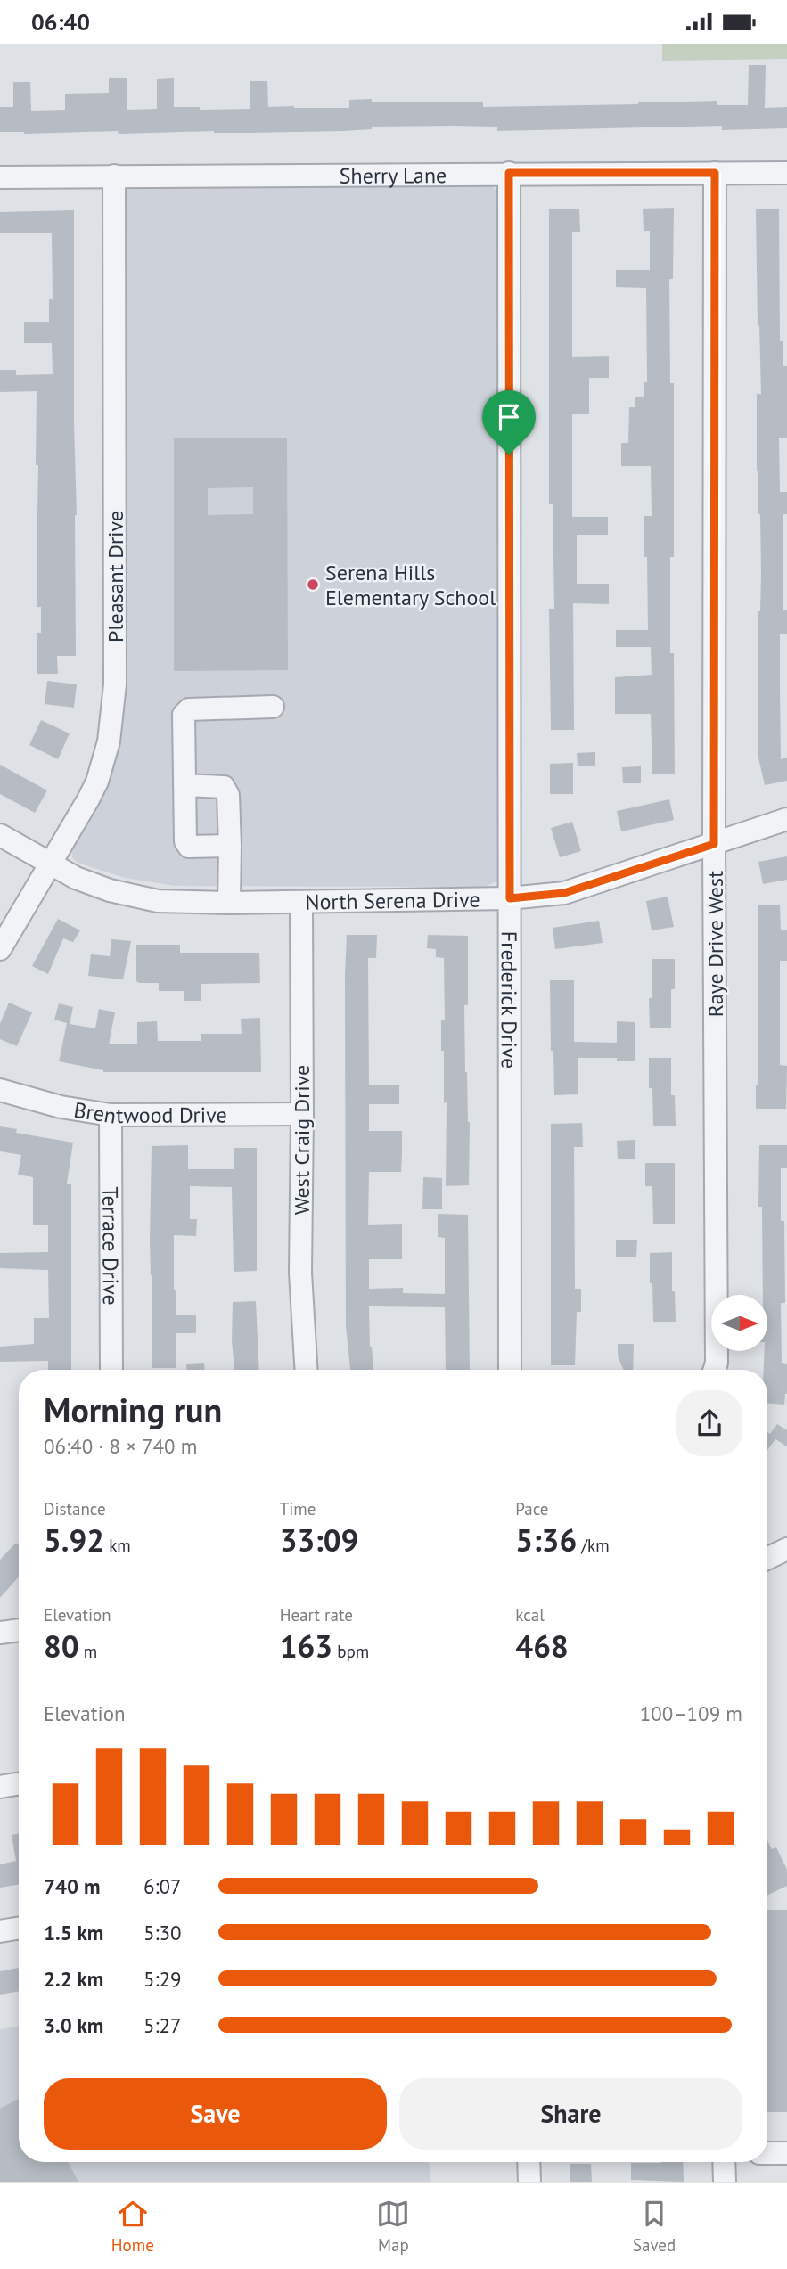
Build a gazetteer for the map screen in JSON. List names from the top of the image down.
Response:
{
  "streets": {
    "street": [
      "Sherry Lane",
      "Pleasant Drive",
      "North Serena Drive",
      "Raye Drive West",
      "Frederick Drive",
      "Brentwood Drive",
      "West Craig Drive",
      "Terrace Drive"
    ]
  },
  "crossings": [
    ["Sherry Lane", "Pleasant Drive"],
    ["Sherry Lane", "Raye Drive West"],
    ["Sherry Lane", "Frederick Drive"],
    ["Pleasant Drive", "North Serena Drive"],
    ["North Serena Drive", "Raye Drive West"],
    ["North Serena Drive", "Frederick Drive"],
    ["North Serena Drive", "West Craig Drive"],
    ["Brentwood Drive", "West Craig Drive"],
    ["Brentwood Drive", "Terrace Drive"]
  ],
  "places": ["Serena Hills Elementary School"],
  "north": "right",
  "page": {
    "status": "06:40",
    "heading": ["Morning run", "06:40 · 8 × 740 m"],
    "stats": [
      ["Distance", "5.92 km"],
      ["Time", "33:09"],
      ["Pace", "5:36 /km"],
      ["Elevation", "80 m"],
      ["Heart rate", "163 bpm"],
      ["kcal", "468"]
    ],
    "chart": ["Elevation", "100–109 m"],
    "list": [
      {
        "name": "740 m",
        "note": "6:07"
      },
      {
        "name": "1.5 km",
        "note": "5:30"
      },
      {
        "name": "2.2 km",
        "note": "5:29"
      },
      {
        "name": "3.0 km",
        "note": "5:27"
      }
    ],
    "buttons": ["Save", "Share"],
    "tabs": ["Home", "Map", "Saved"]
  }
}
